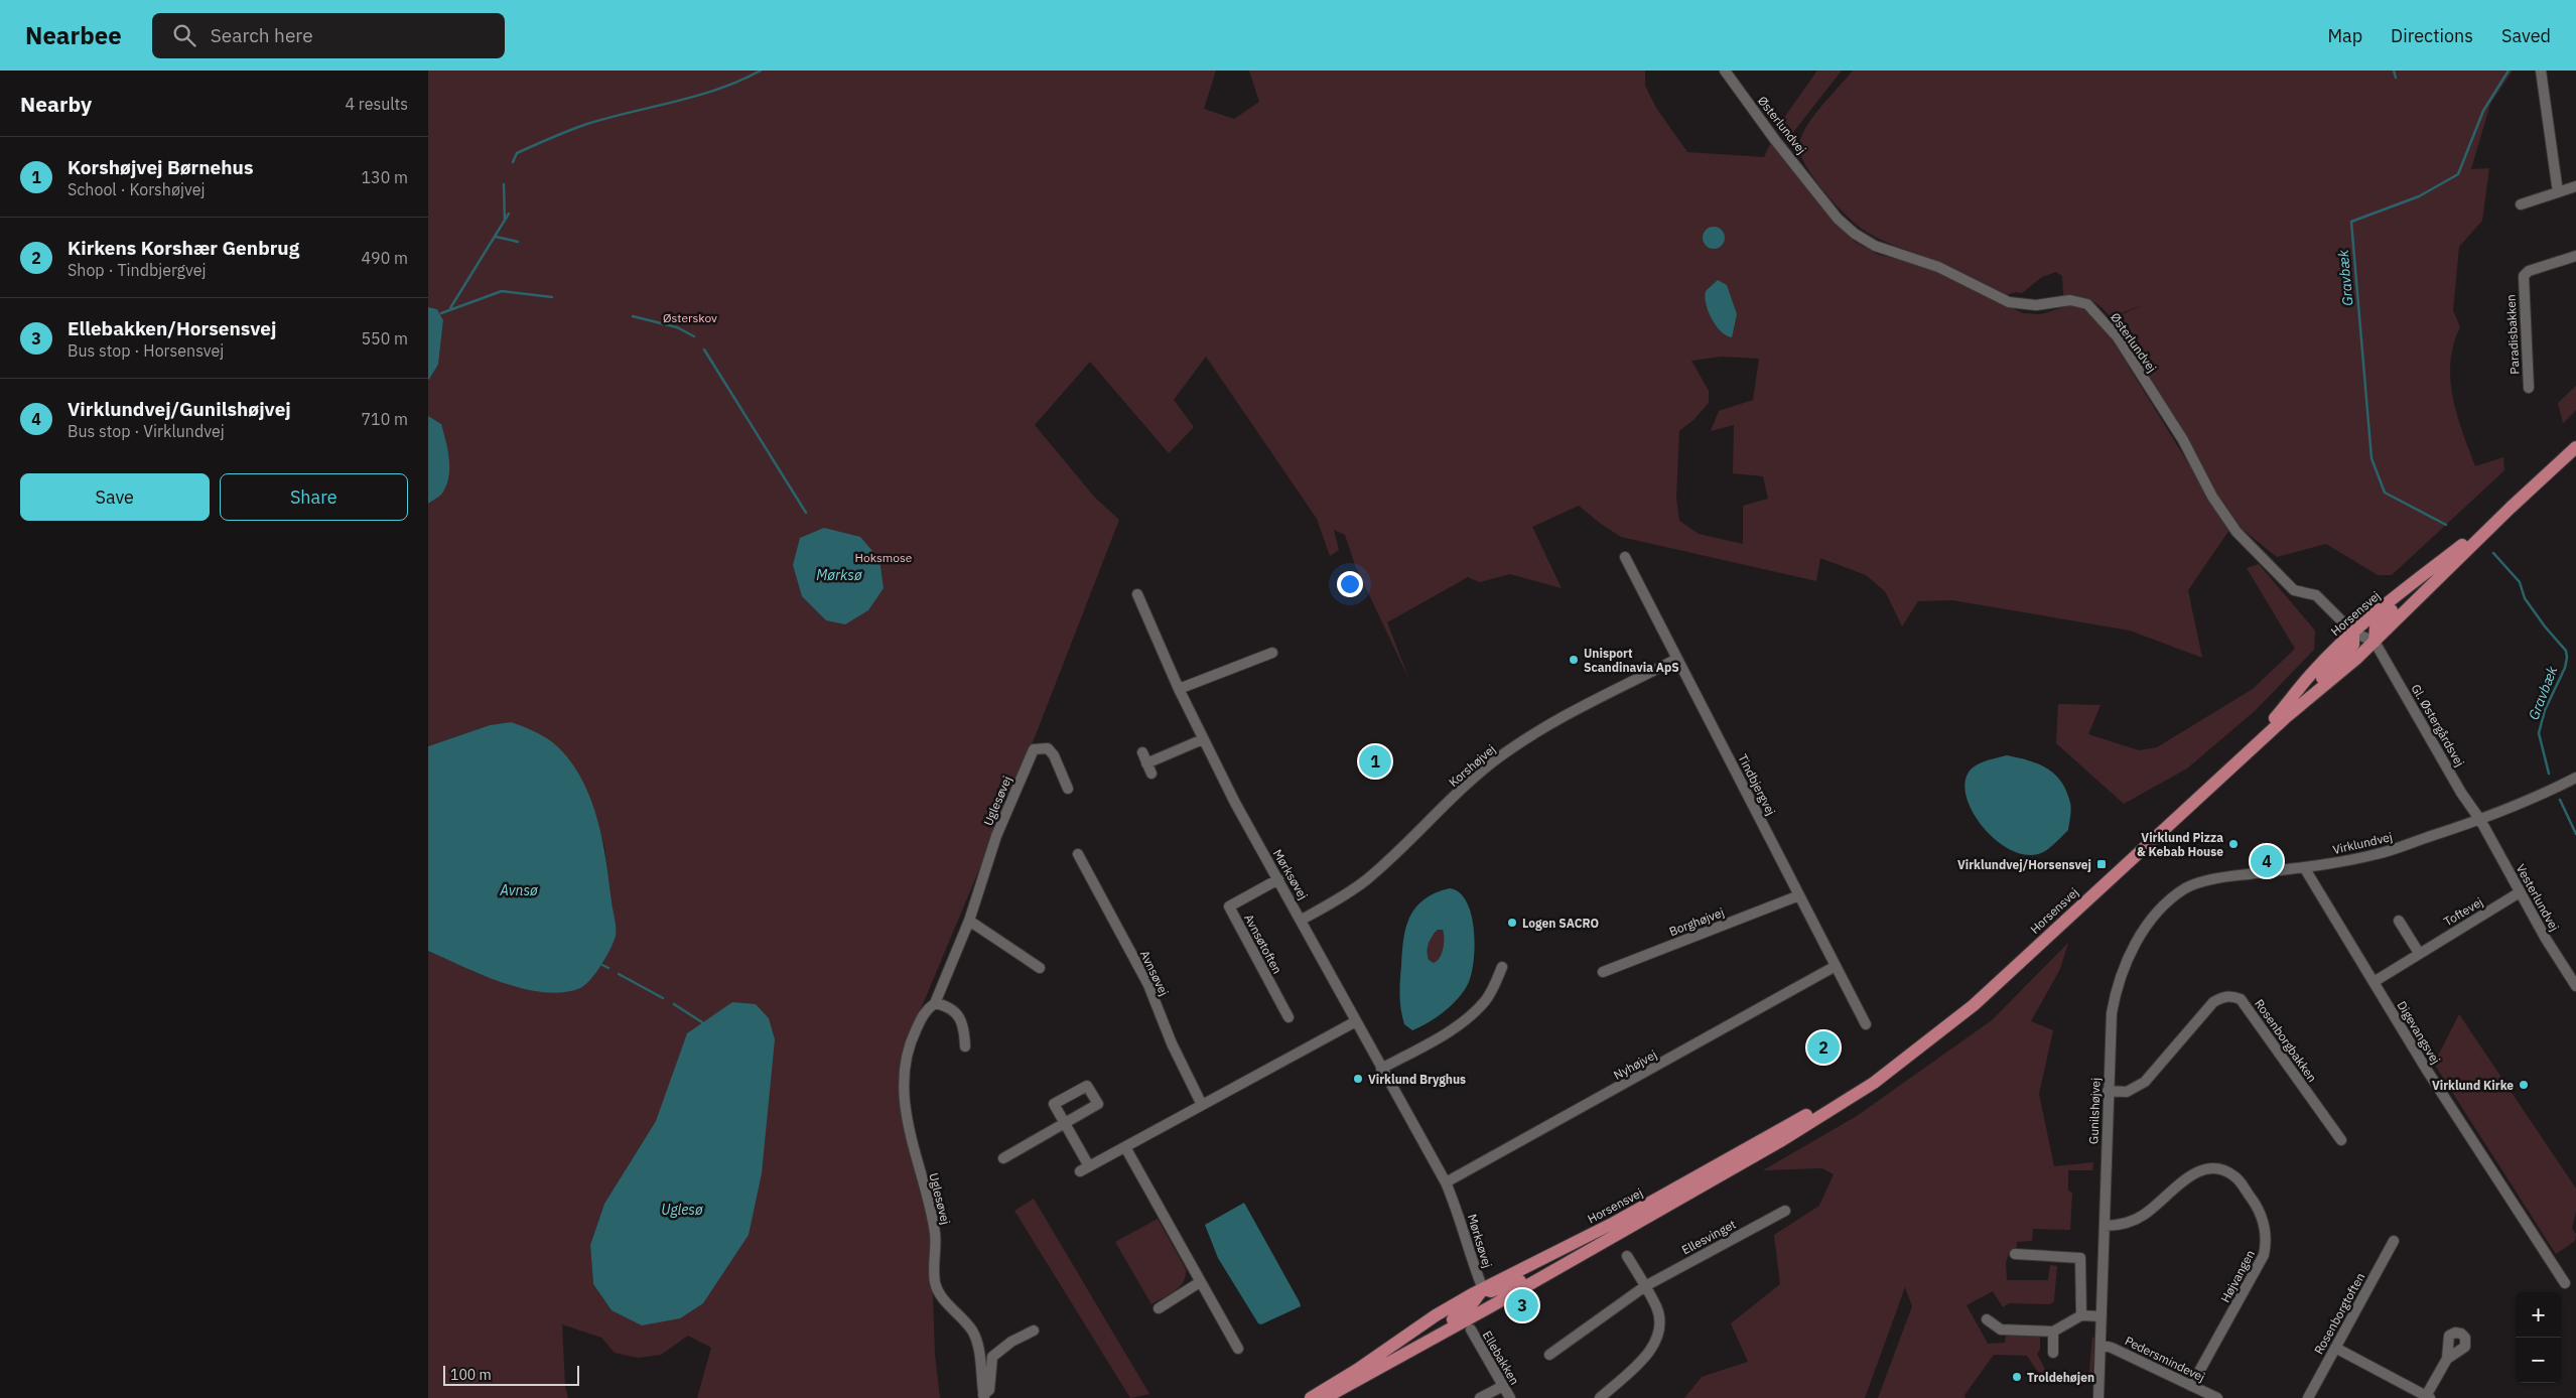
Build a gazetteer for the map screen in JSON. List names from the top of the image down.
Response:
{
  "streets": {
    "main road": ["Horsensvej"],
    "street": [
      "Østerlundvej",
      "Paradisbakken",
      "Gl. Østergårdsvej",
      "Korshøjvej",
      "Tindbjergvej",
      "Uglesøvej",
      "Virklundvej",
      "Mørksøvej",
      "Vesterlundvej",
      "Toftevej",
      "Borghøjvej",
      "Avnsøtoften",
      "Avnsøvej",
      "Digevangsvej",
      "Rosenborgbakken",
      "Nyhøjvej",
      "Gunilshøjvej",
      "Ellesvinget",
      "Højvangen",
      "Rosenborgtoften",
      "Ellebakken",
      "Pedersmindevej"
    ]
  },
  "crossings": [
    ["Østerlundvej", "Horsensvej"],
    ["Østerlundvej", "Gl. Østergårdsvej"],
    ["Horsensvej", "Gl. Østergårdsvej"],
    ["Horsensvej", "Mørksøvej"],
    ["Gl. Østergårdsvej", "Virklundvej"],
    ["Gl. Østergårdsvej", "Vesterlundvej"],
    ["Korshøjvej", "Tindbjergvej"],
    ["Korshøjvej", "Mørksøvej"],
    ["Tindbjergvej", "Borghøjvej"],
    ["Tindbjergvej", "Nyhøjvej"],
    ["Virklundvej", "Vesterlundvej"],
    ["Virklundvej", "Digevangsvej"],
    ["Virklundvej", "Gunilshøjvej"],
    ["Mørksøvej", "Avnsøtoften"],
    ["Mørksøvej", "Nyhøjvej"],
    ["Vesterlundvej", "Toftevej"],
    ["Toftevej", "Digevangsvej"],
    ["Rosenborgbakken", "Gunilshøjvej"],
    ["Gunilshøjvej", "Højvangen"],
    ["Gunilshøjvej", "Pedersmindevej"],
    ["Højvangen", "Pedersmindevej"]
  ],
  "water": [
    "Gravbæk",
    "Mørksø",
    "Avnsø",
    "Uglesø"
  ],
  "parks": ["Østerskov", "Hoksmose"],
  "places": {
    "other": [
      "Unisport Scandinavia ApS",
      "Virklund Pizza & Kebab House",
      "Logen SACRO",
      "Virklund Bryghus",
      "Virklund Kirke",
      "Troldehøjen"
    ],
    "transit": ["Virklundvej/Horsensvej"]
  },
  "scale_bar": "100 m",
  "page": {
    "header": "Nearbee",
    "search": "Search here",
    "nav": ["Map", "Directions", "Saved"],
    "heading": ["Nearby", "4 results"],
    "list": [
      {
        "mark": "1",
        "name": "Korshøjvej Børnehus",
        "note": "School · Korshøjvej",
        "value": "130 m"
      },
      {
        "mark": "2",
        "name": "Kirkens Korshær Genbrug",
        "note": "Shop · Tindbjergvej",
        "value": "490 m"
      },
      {
        "mark": "3",
        "name": "Ellebakken/Horsensvej",
        "note": "Bus stop · Horsensvej",
        "value": "550 m"
      },
      {
        "mark": "4",
        "name": "Virklundvej/Gunilshøjvej",
        "note": "Bus stop · Virklundvej",
        "value": "710 m"
      }
    ],
    "buttons": ["Save", "Share"],
    "pins": [
      "1",
      "4",
      "2",
      "3"
    ],
    "map_buttons": ["+", "−"],
    "scale": "100 m"
  }
}
